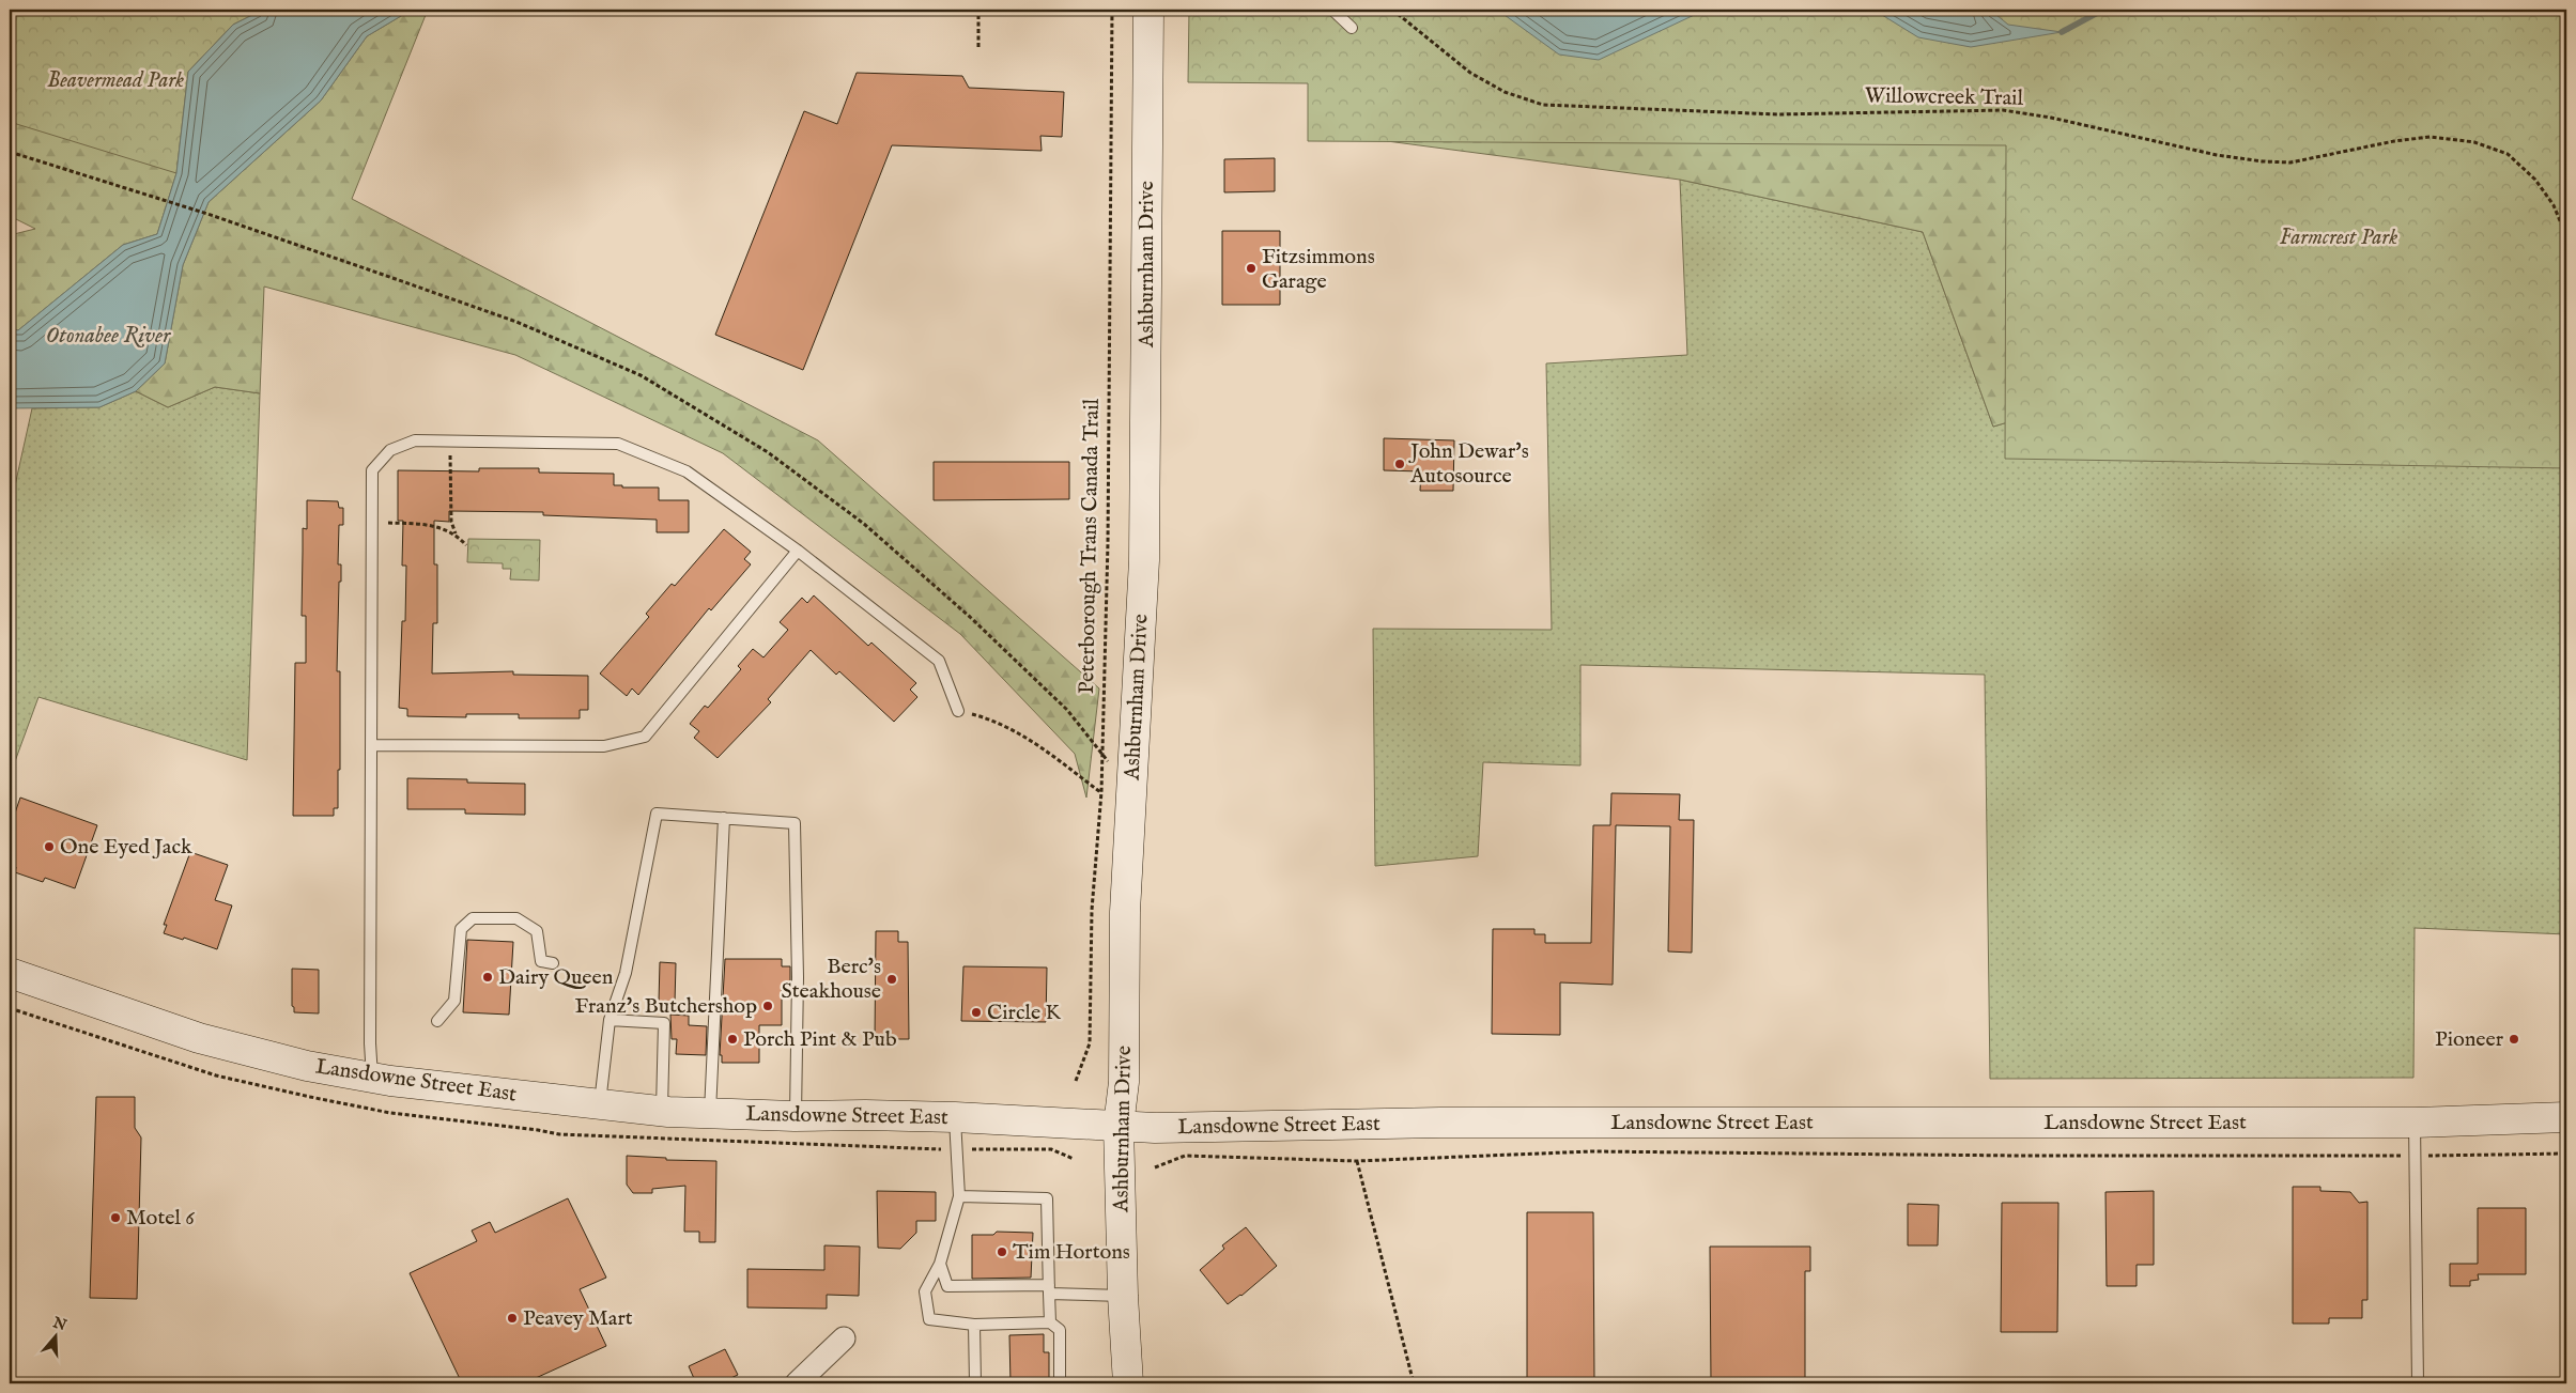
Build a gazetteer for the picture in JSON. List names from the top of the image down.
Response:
{
  "streets": {
    "main road": ["Ashburnham Drive", "Lansdowne Street East"],
    "path": ["Willowcreek Trail", "Peterborough Trans Canada Trail"]
  },
  "crossings": [
    ["Ashburnham Drive", "Lansdowne Street East"]
  ],
  "water": ["Otonabee River"],
  "parks": ["Beavermead Park", "Farmcrest Park"],
  "places": [
    "Fitzsimmons Garage",
    "John Dewar's Autosource",
    "One Eyed Jack",
    "Dairy Queen",
    "Berc's Steakhouse",
    "Franz's Butchershop",
    "Circle K",
    "Porch Pint & Pub",
    "Pioneer",
    "Motel 6",
    "Tim Hortons",
    "Peavey Mart"
  ],
  "north": "top"
}
